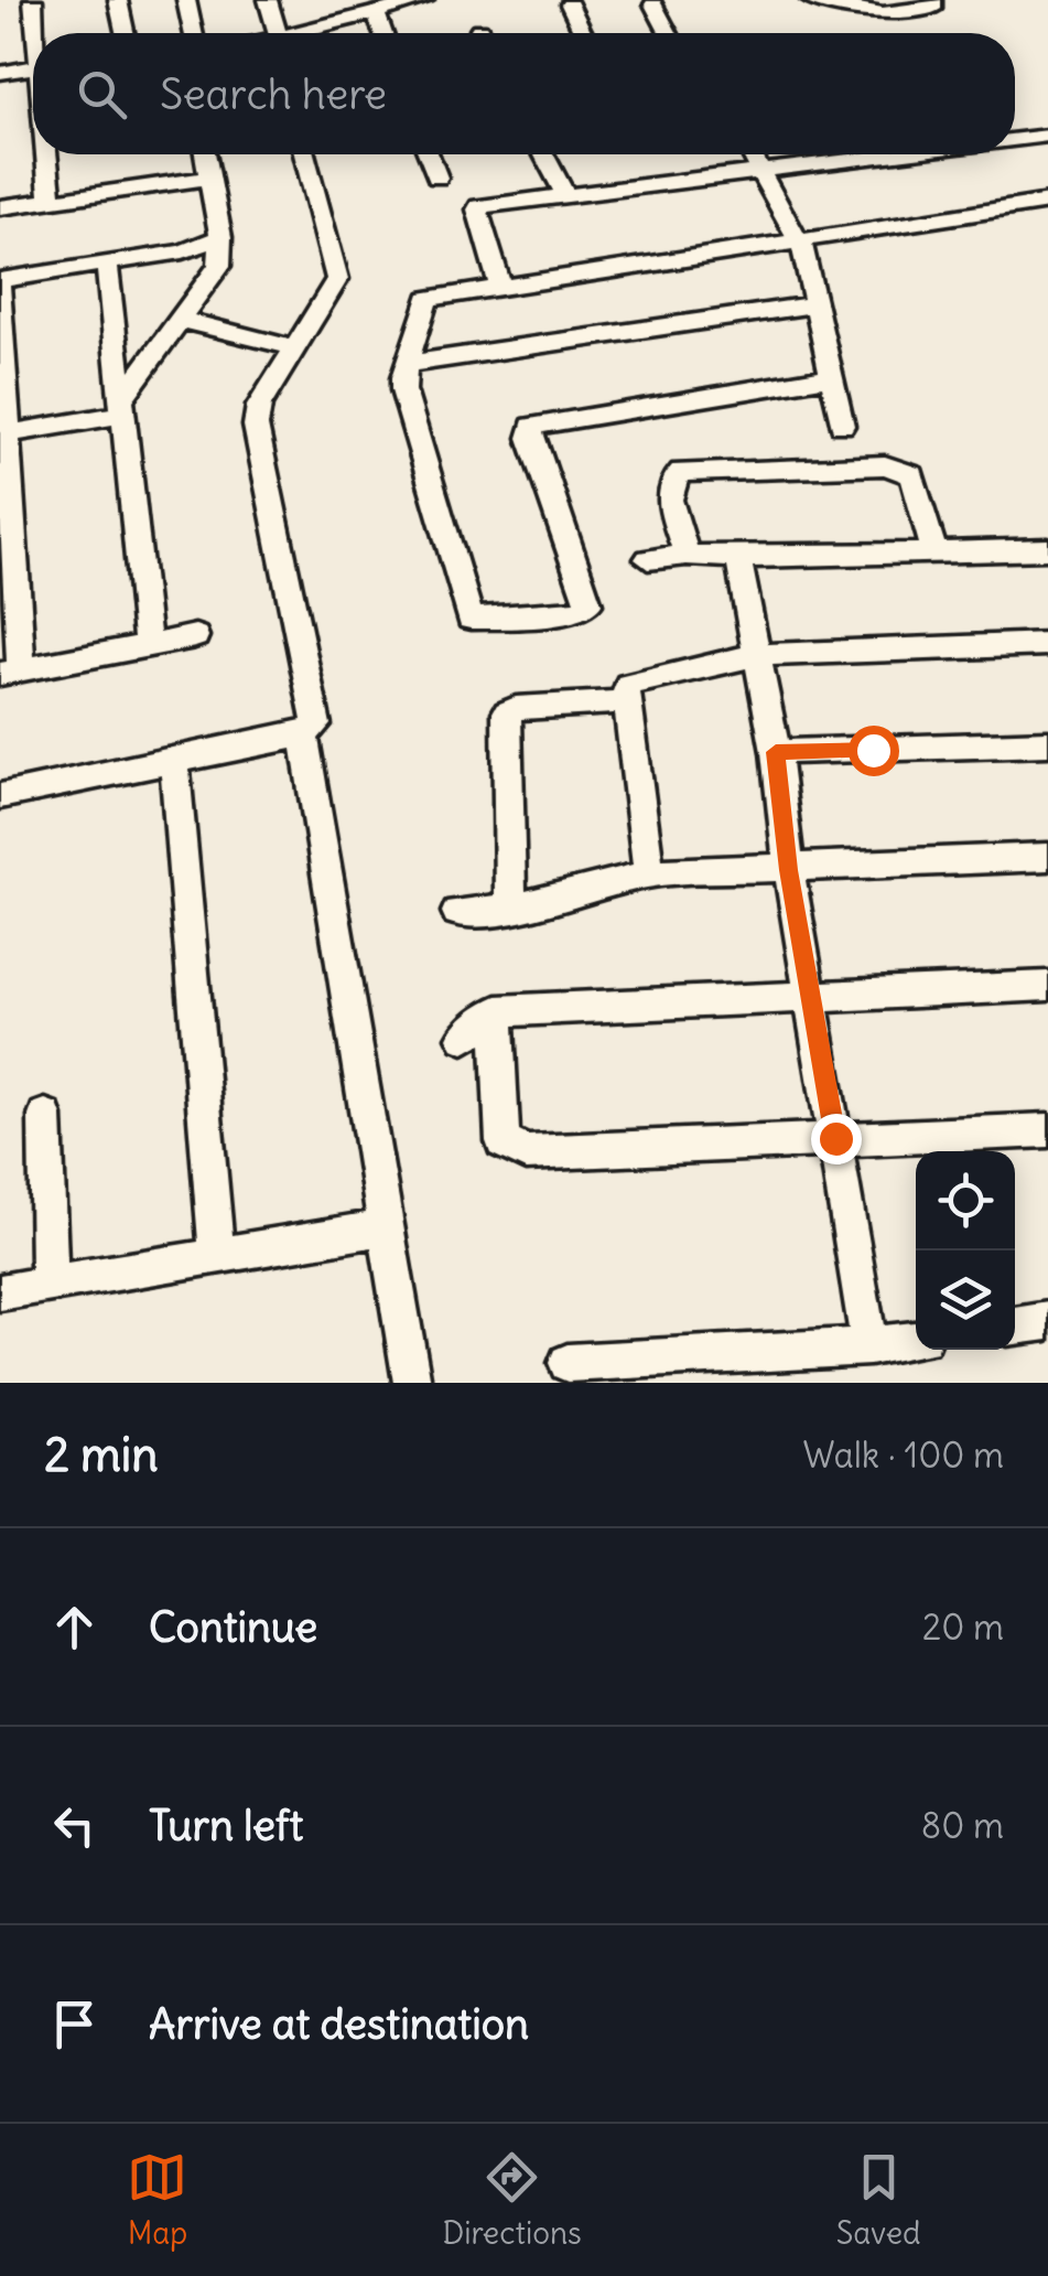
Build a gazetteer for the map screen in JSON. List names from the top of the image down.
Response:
{
  "page": {
    "search": "Search here",
    "heading": ["2 min", "Walk · 100 m"],
    "list": [
      ["Continue", "20 m"],
      ["Turn left", "80 m"],
      "Arrive at destination"
    ],
    "nav": ["Map", "Directions", "Saved"]
  }
}
